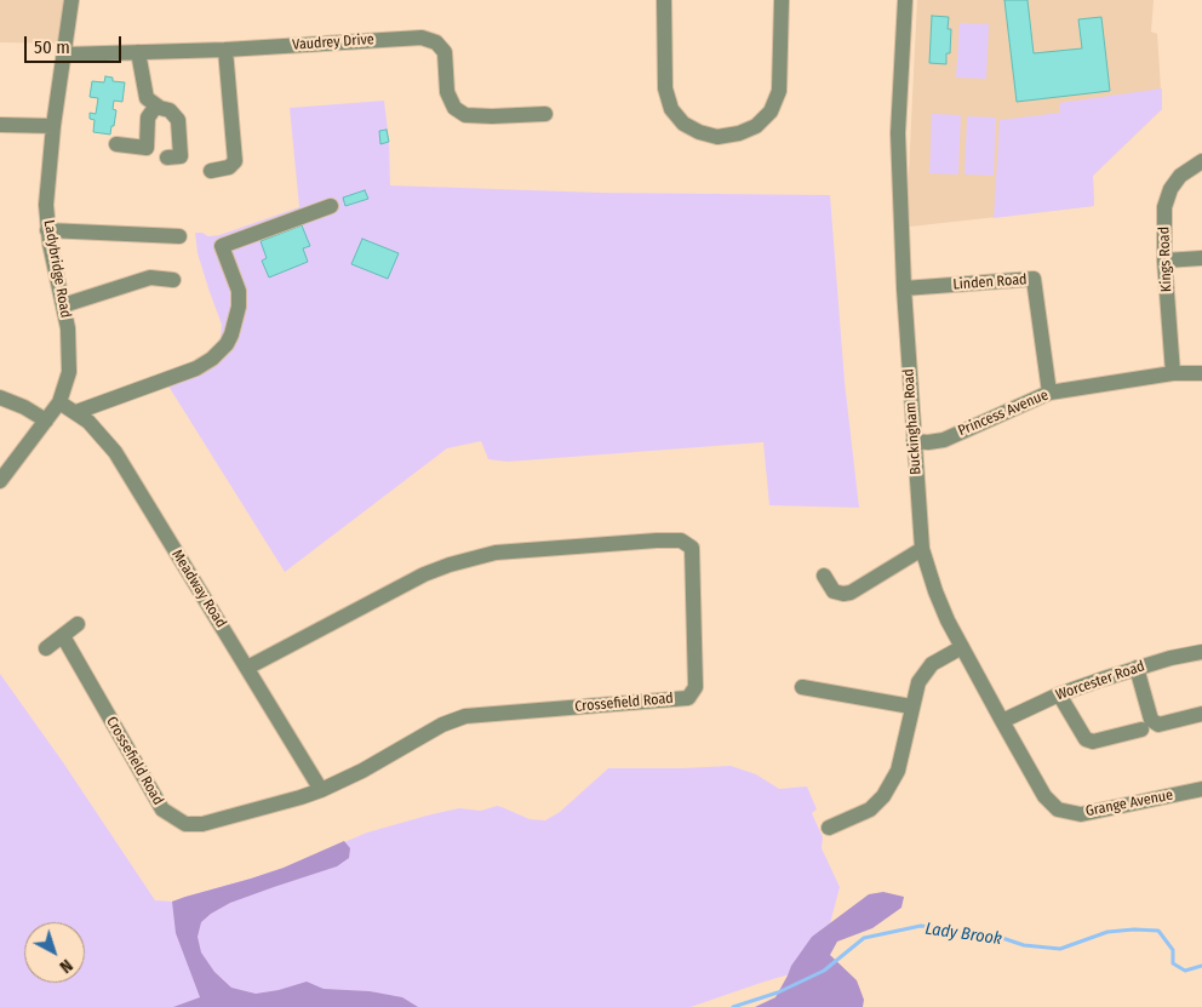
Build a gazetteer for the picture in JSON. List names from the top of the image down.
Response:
{
  "streets": {
    "street": [
      "Vaudrey Drive",
      "Kings Road",
      "Ladybridge Road",
      "Linden Road",
      "Princess Avenue",
      "Buckingham Road",
      "Meadway Road",
      "Worcester Road",
      "Crossefield Road",
      "Grange Avenue"
    ]
  },
  "crossings": [
    ["Vaudrey Drive", "Ladybridge Road"],
    ["Kings Road", "Princess Avenue"],
    ["Ladybridge Road", "Meadway Road"],
    ["Linden Road", "Princess Avenue"],
    ["Linden Road", "Buckingham Road"],
    ["Princess Avenue", "Buckingham Road"],
    ["Buckingham Road", "Worcester Road"],
    ["Buckingham Road", "Grange Avenue"],
    ["Meadway Road", "Crossefield Road"]
  ],
  "water": ["Lady Brook"],
  "scale_bar": "50 m",
  "north": "bottom right"
}
